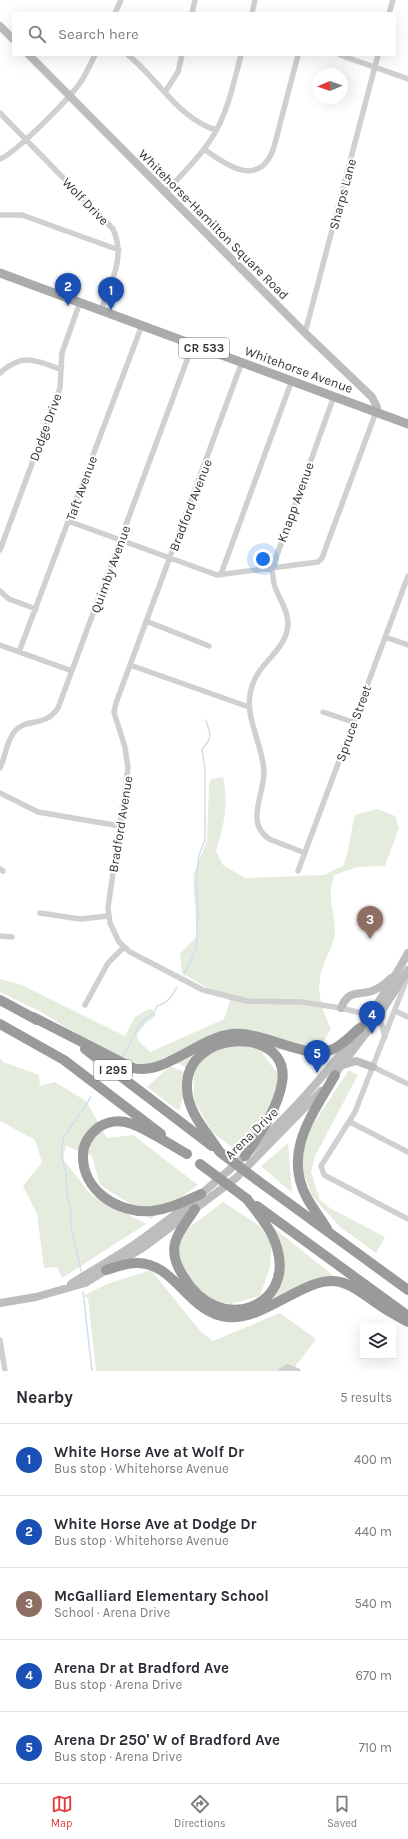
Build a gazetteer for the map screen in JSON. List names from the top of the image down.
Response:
{
  "streets": {
    "highway": ["I 295"],
    "main road": [
      "Whitehorse-Hamilton Square Road",
      "CR 533",
      "Whitehorse Avenue",
      "Arena Drive"
    ],
    "street": [
      "Sharps Lane",
      "Wolf Drive",
      "Dodge Drive",
      "Taft Avenue",
      "Knapp Avenue",
      "Bradford Avenue",
      "Quimby Avenue",
      "Spruce Street"
    ]
  },
  "crossings": [
    ["Sharps Lane", "Whitehorse-Hamilton Square Road"],
    ["Wolf Drive", "Whitehorse Avenue"],
    ["Whitehorse-Hamilton Square Road", "Whitehorse Avenue"],
    ["Whitehorse Avenue", "Dodge Drive"],
    ["Whitehorse Avenue", "Taft Avenue"],
    ["Whitehorse Avenue", "Knapp Avenue"],
    ["Whitehorse Avenue", "Bradford Avenue"],
    ["Whitehorse Avenue", "Quimby Avenue"],
    ["Knapp Avenue", "Spruce Street"],
    ["Bradford Avenue", "Arena Drive"]
  ],
  "north": "left",
  "page": {
    "search": "Search here",
    "pins": [
      "2",
      "1",
      "3",
      "4",
      "5"
    ],
    "heading": ["Nearby", "5 results"],
    "list": [
      {
        "mark": "1",
        "name": "White Horse Ave at Wolf Dr",
        "note": "Bus stop · Whitehorse Avenue",
        "value": "400 m"
      },
      {
        "mark": "2",
        "name": "White Horse Ave at Dodge Dr",
        "note": "Bus stop · Whitehorse Avenue",
        "value": "440 m"
      },
      {
        "mark": "3",
        "name": "McGalliard Elementary School",
        "note": "School · Arena Drive",
        "value": "540 m"
      },
      {
        "mark": "4",
        "name": "Arena Dr at Bradford Ave",
        "note": "Bus stop · Arena Drive",
        "value": "670 m"
      },
      {
        "mark": "5",
        "name": "Arena Dr 250' W of Bradford Ave",
        "note": "Bus stop · Arena Drive",
        "value": "710 m"
      }
    ],
    "nav": ["Map", "Directions", "Saved"]
  }
}
